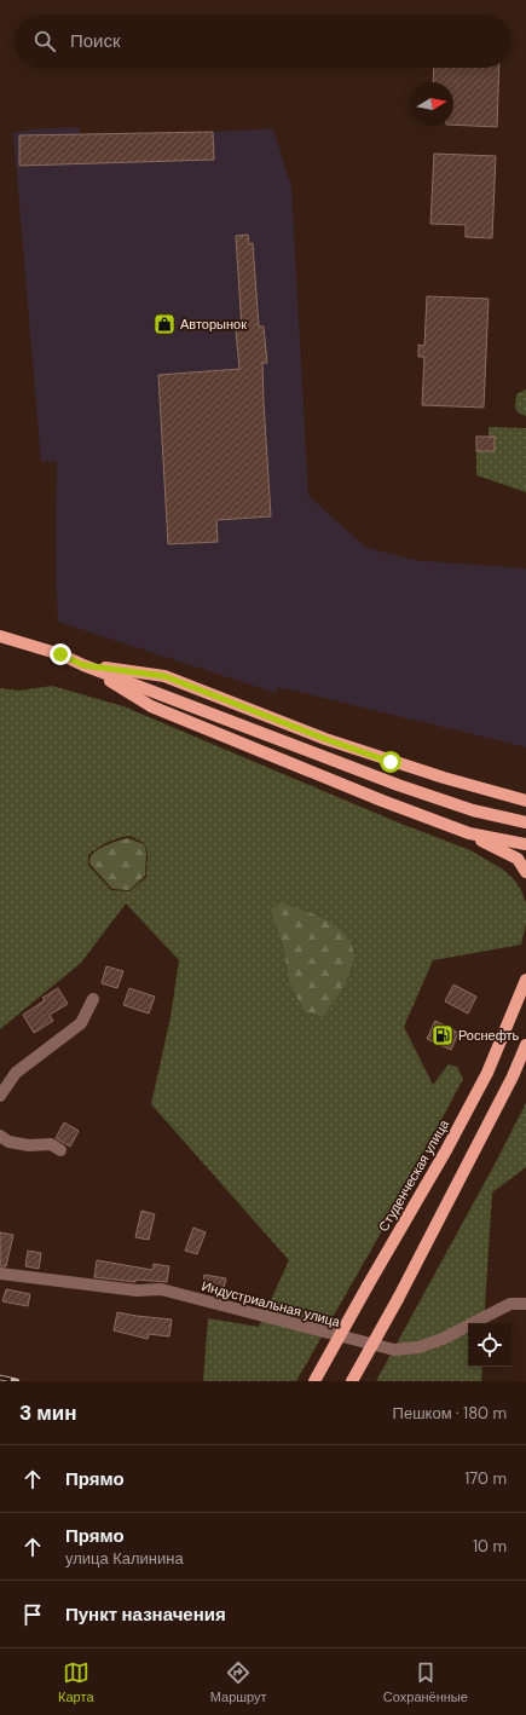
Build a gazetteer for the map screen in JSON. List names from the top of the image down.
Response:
{
  "streets": {
    "main road": ["Студенческая улица"],
    "street": ["Индустриальная улица"]
  },
  "places": {
    "shop": ["Авторынок"],
    "fuel station": ["Роснефть"]
  },
  "north": "right",
  "page": {
    "search": "Поиск",
    "heading": ["3 мин", "Пешком · 180 m"],
    "list": [
      ["Прямо", "170 m"],
      ["Прямо", "улица Калинина", "10 m"],
      "Пункт назначения"
    ],
    "nav": ["Карта", "Маршрут", "Сохранённые"]
  }
}
